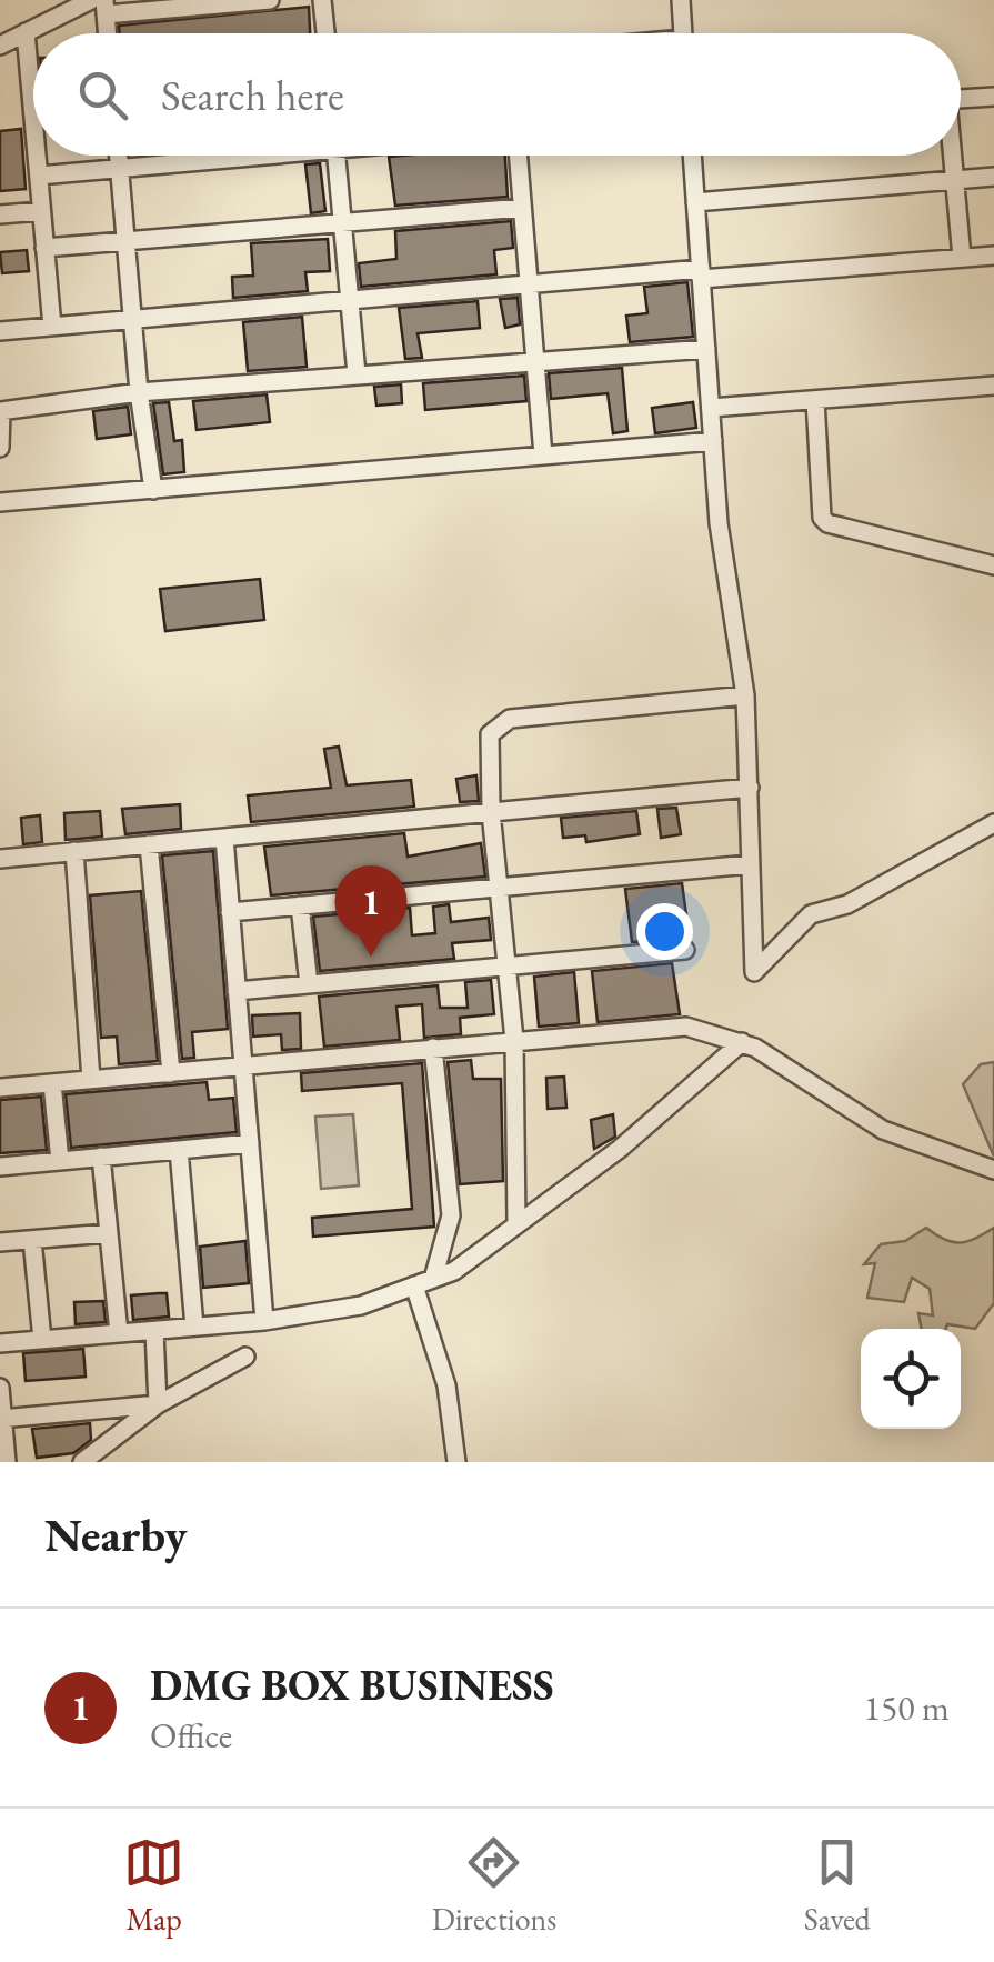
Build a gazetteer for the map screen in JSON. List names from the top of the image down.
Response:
{
  "page": {
    "search": "Search here",
    "pins": "1",
    "heading": "Nearby",
    "list": [
      {
        "mark": "1",
        "name": "DMG BOX BUSINESS",
        "note": "Office",
        "value": "150 m"
      }
    ],
    "nav": ["Map", "Directions", "Saved"]
  }
}
